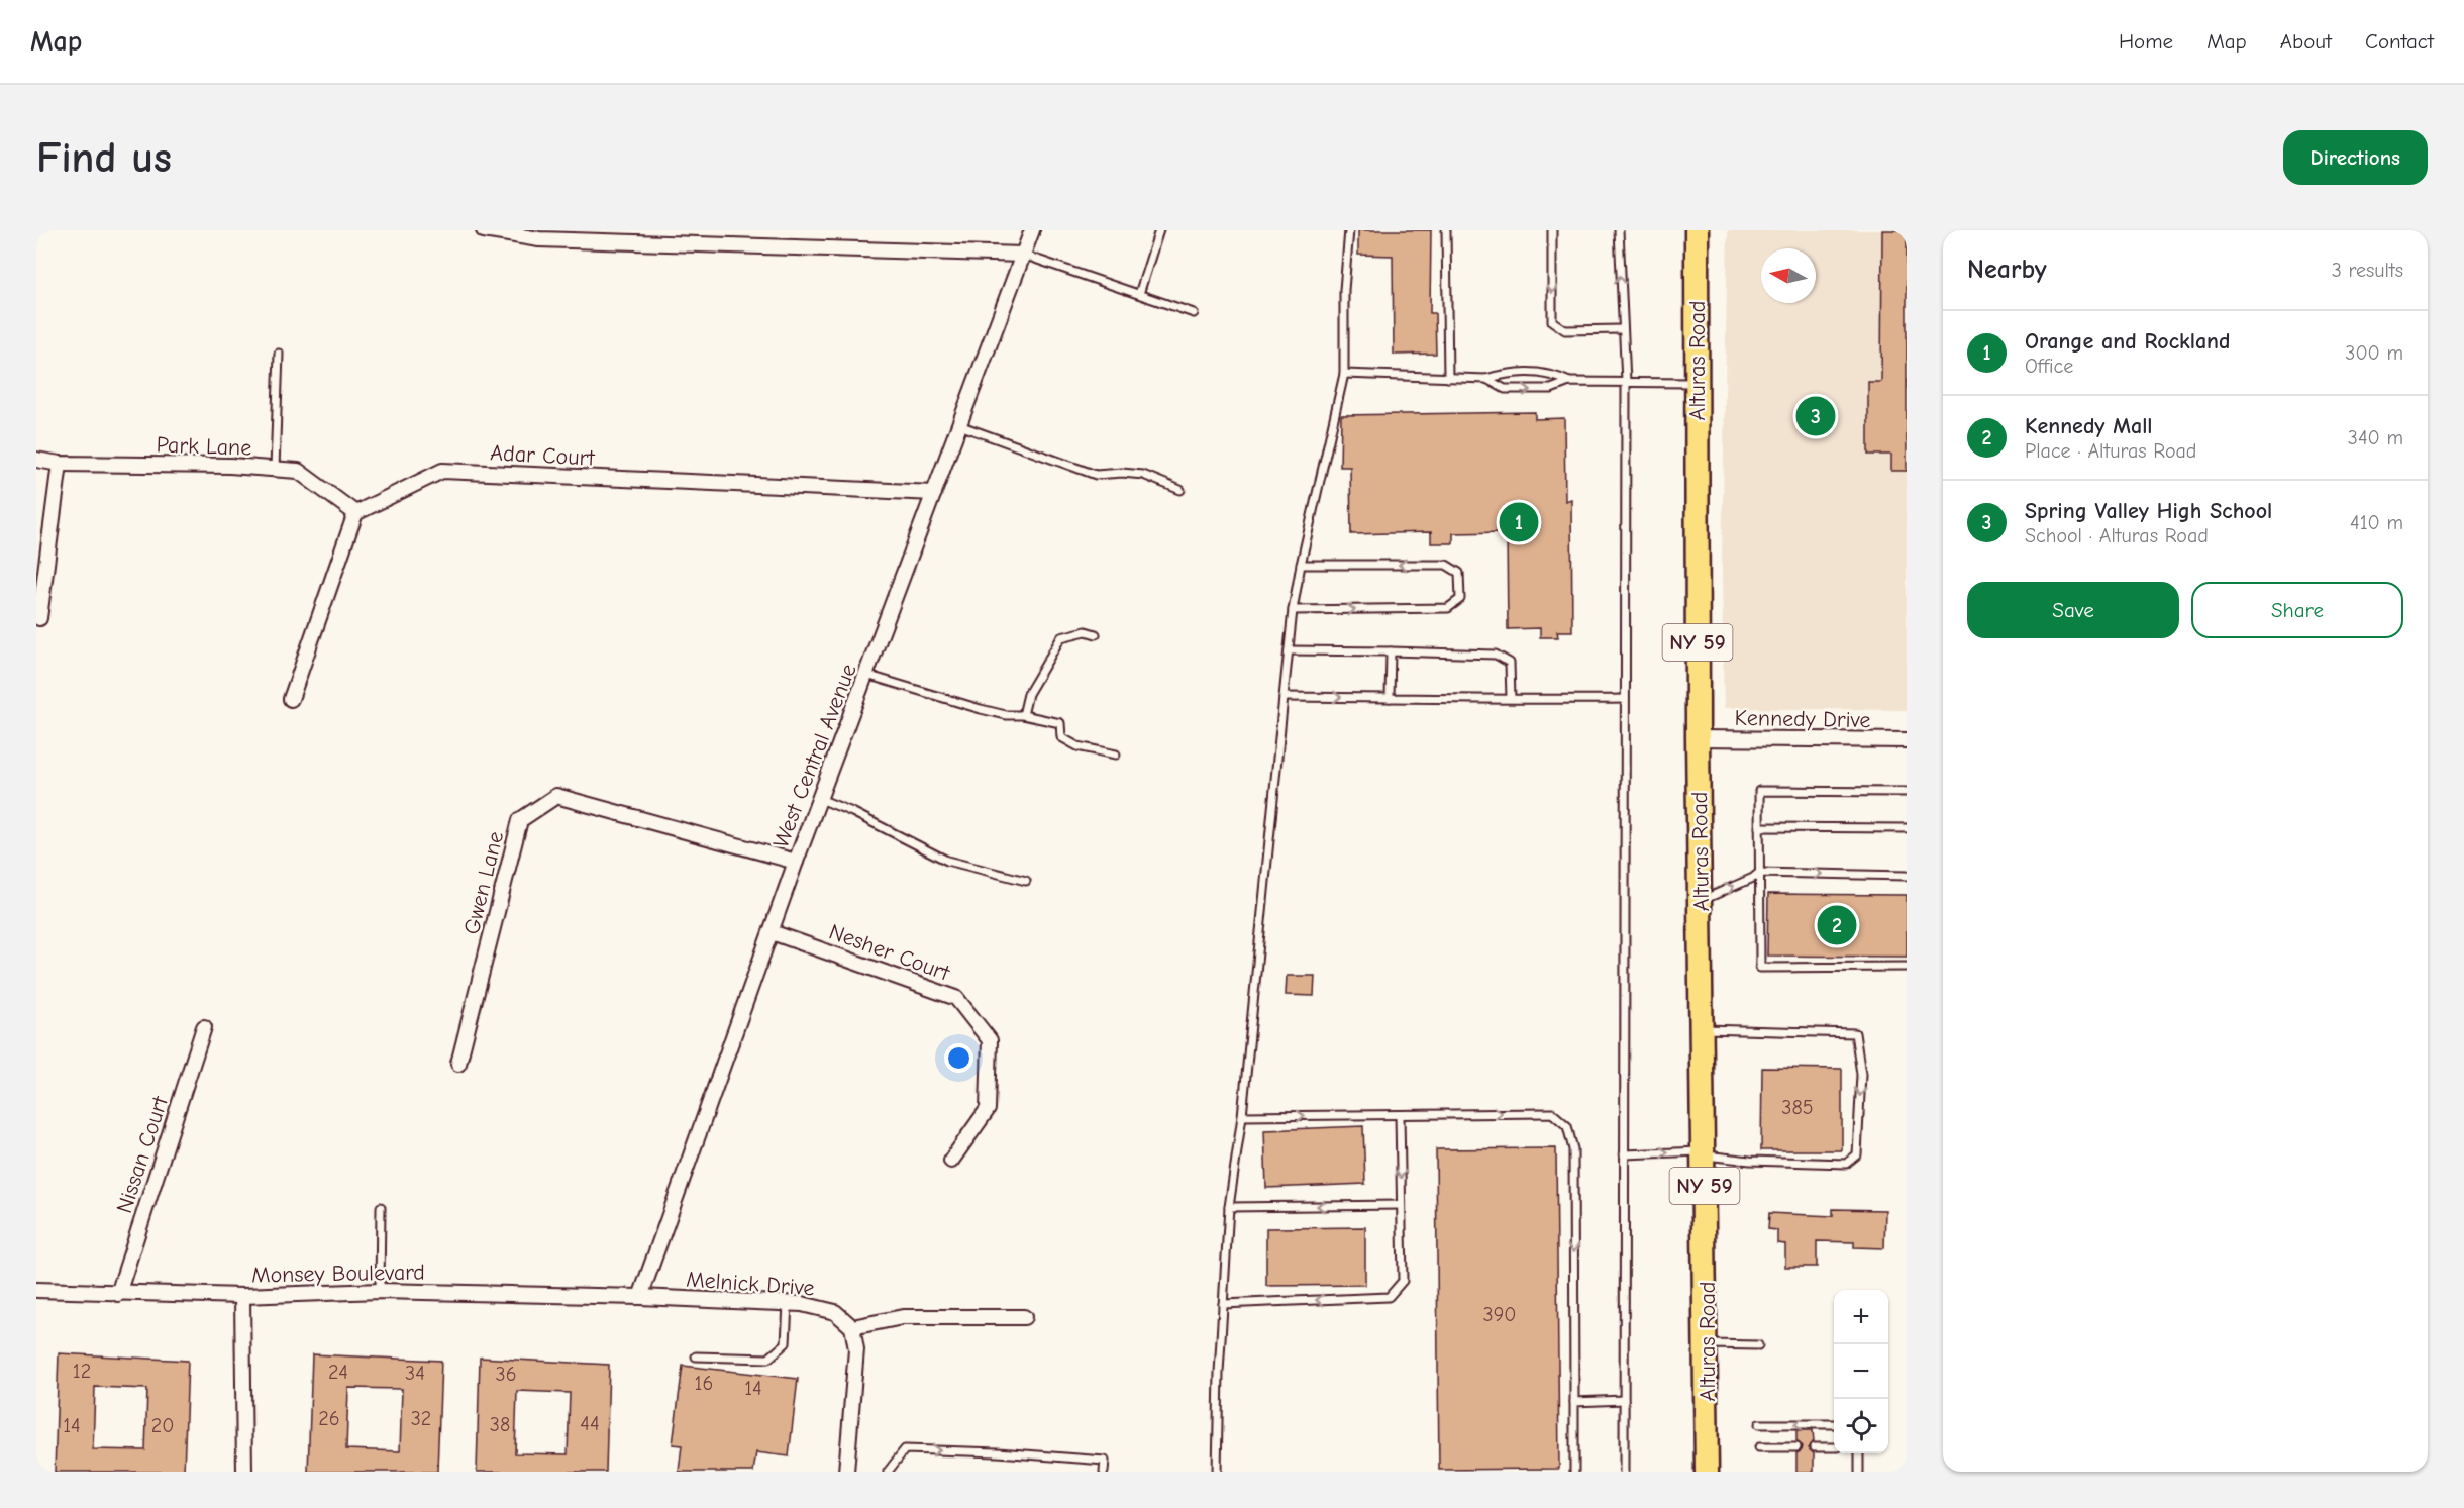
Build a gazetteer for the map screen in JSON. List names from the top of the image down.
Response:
{
  "streets": {
    "main road": ["Alturas Road", "NY 59"],
    "street": [
      "Park Lane",
      "Adar Court",
      "Kennedy Drive",
      "West Central Avenue",
      "Gwen Lane",
      "Nesher Court",
      "Nissan Court",
      "Monsey Boulevard",
      "Melnick Drive"
    ]
  },
  "crossings": [
    ["Alturas Road", "Kennedy Drive"],
    ["Park Lane", "Adar Court"],
    ["Adar Court", "West Central Avenue"],
    ["West Central Avenue", "Gwen Lane"],
    ["West Central Avenue", "Nesher Court"],
    ["West Central Avenue", "Monsey Boulevard"],
    ["West Central Avenue", "Melnick Drive"],
    ["Nissan Court", "Monsey Boulevard"],
    ["Monsey Boulevard", "Melnick Drive"]
  ],
  "house_numbers": [
    "385",
    "390",
    "12",
    "24",
    "34",
    "36",
    "16",
    "14",
    "26",
    "32",
    "44",
    "38",
    "14",
    "20"
  ],
  "north": "left",
  "page": {
    "header": "Map",
    "nav": [
      "Home",
      "Map",
      "About",
      "Contact"
    ],
    "buttons": [
      "Directions",
      ["Save", "Share"]
    ],
    "title": "Find us",
    "heading": ["Nearby", "3 results"],
    "list": [
      {
        "mark": "1",
        "name": "Orange and Rockland",
        "note": "Office",
        "value": "300 m"
      },
      {
        "mark": "2",
        "name": "Kennedy Mall",
        "note": "Place · Alturas Road",
        "value": "340 m"
      },
      {
        "mark": "3",
        "name": "Spring Valley High School",
        "note": "School · Alturas Road",
        "value": "410 m"
      }
    ],
    "pins": ["3", "1", "2"],
    "map_buttons": ["+", "−"]
  }
}
